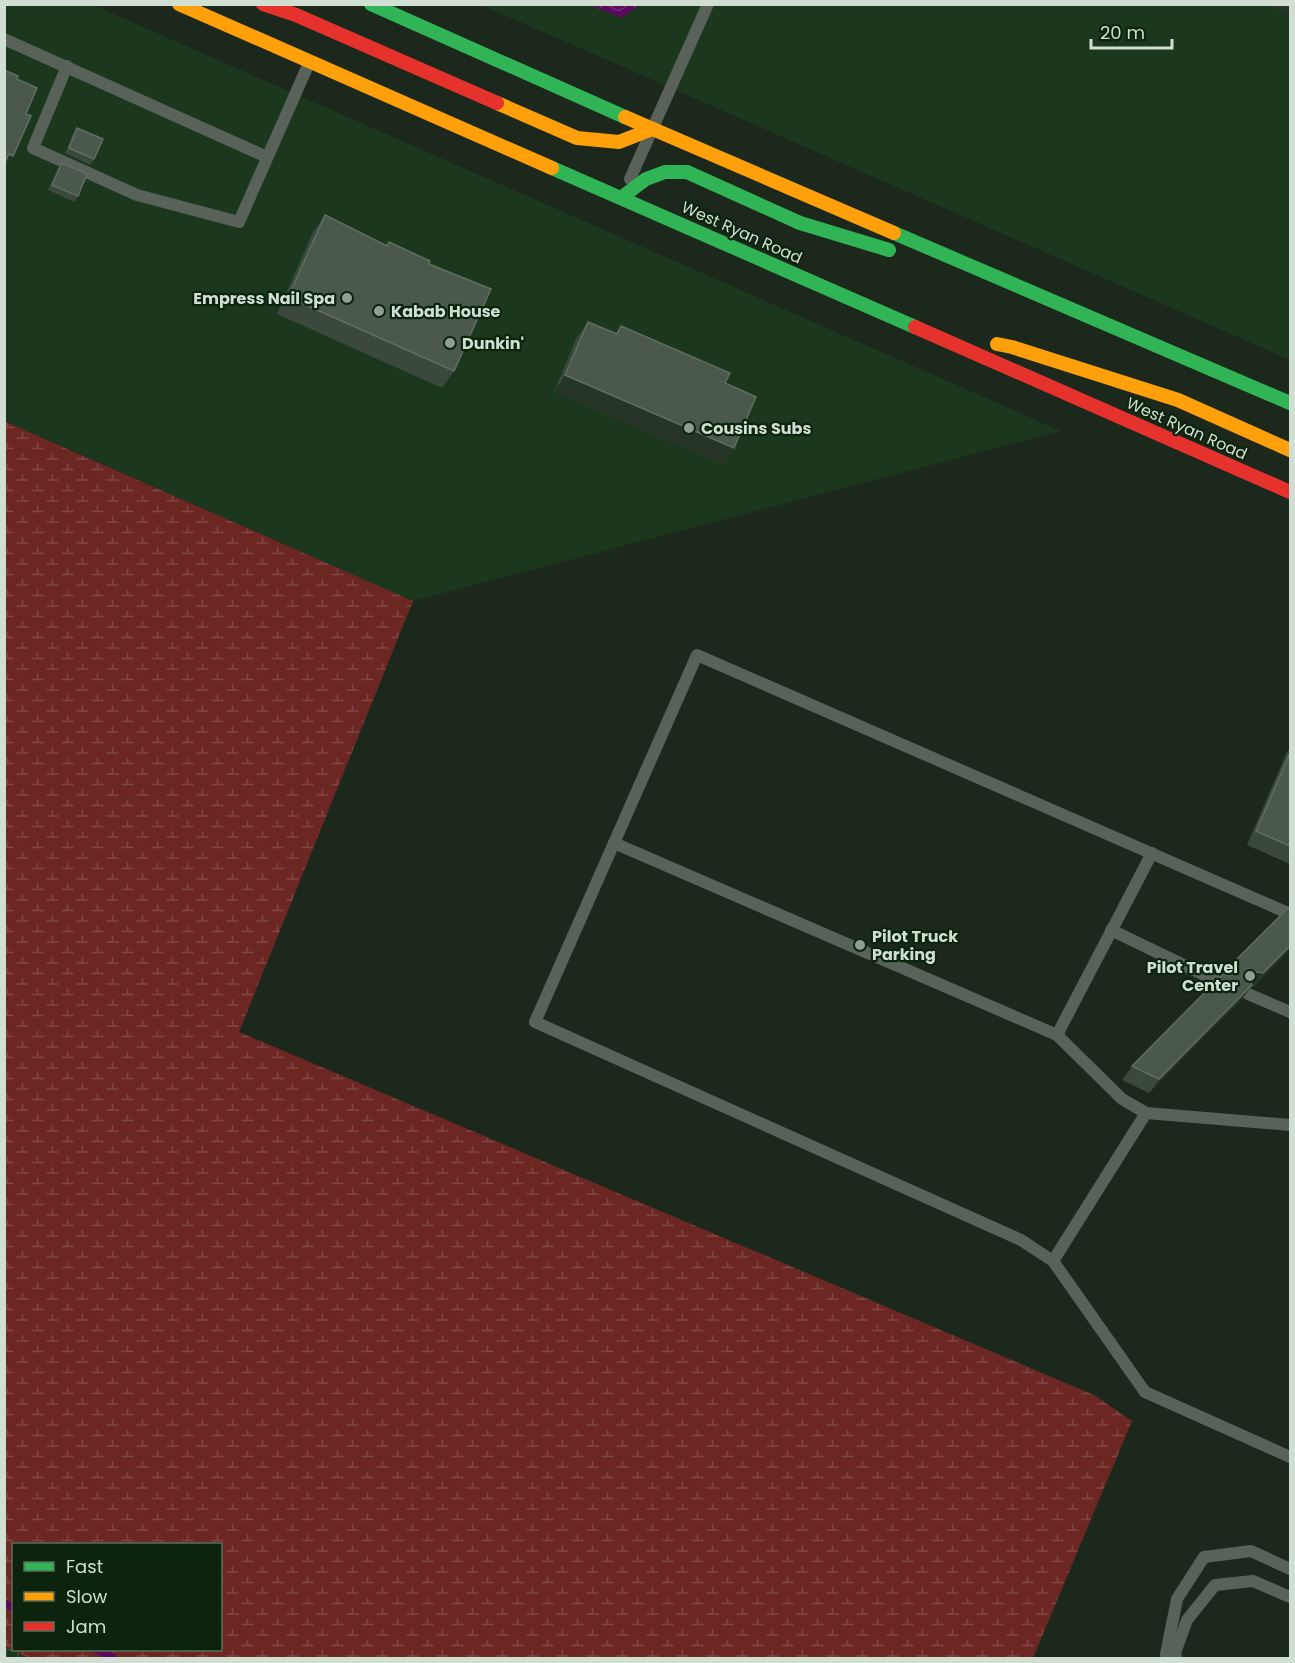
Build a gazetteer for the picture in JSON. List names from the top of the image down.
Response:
{
  "streets": {
    "main road": ["West Ryan Road"]
  },
  "places": [
    "Empress Nail Spa",
    "Kabab House",
    "Dunkin'",
    "Cousins Subs",
    "Pilot Truck Parking",
    "Pilot Travel Center"
  ],
  "legend": ["Fast", "Slow", "Jam"],
  "scale_bar": "20 m"
}
